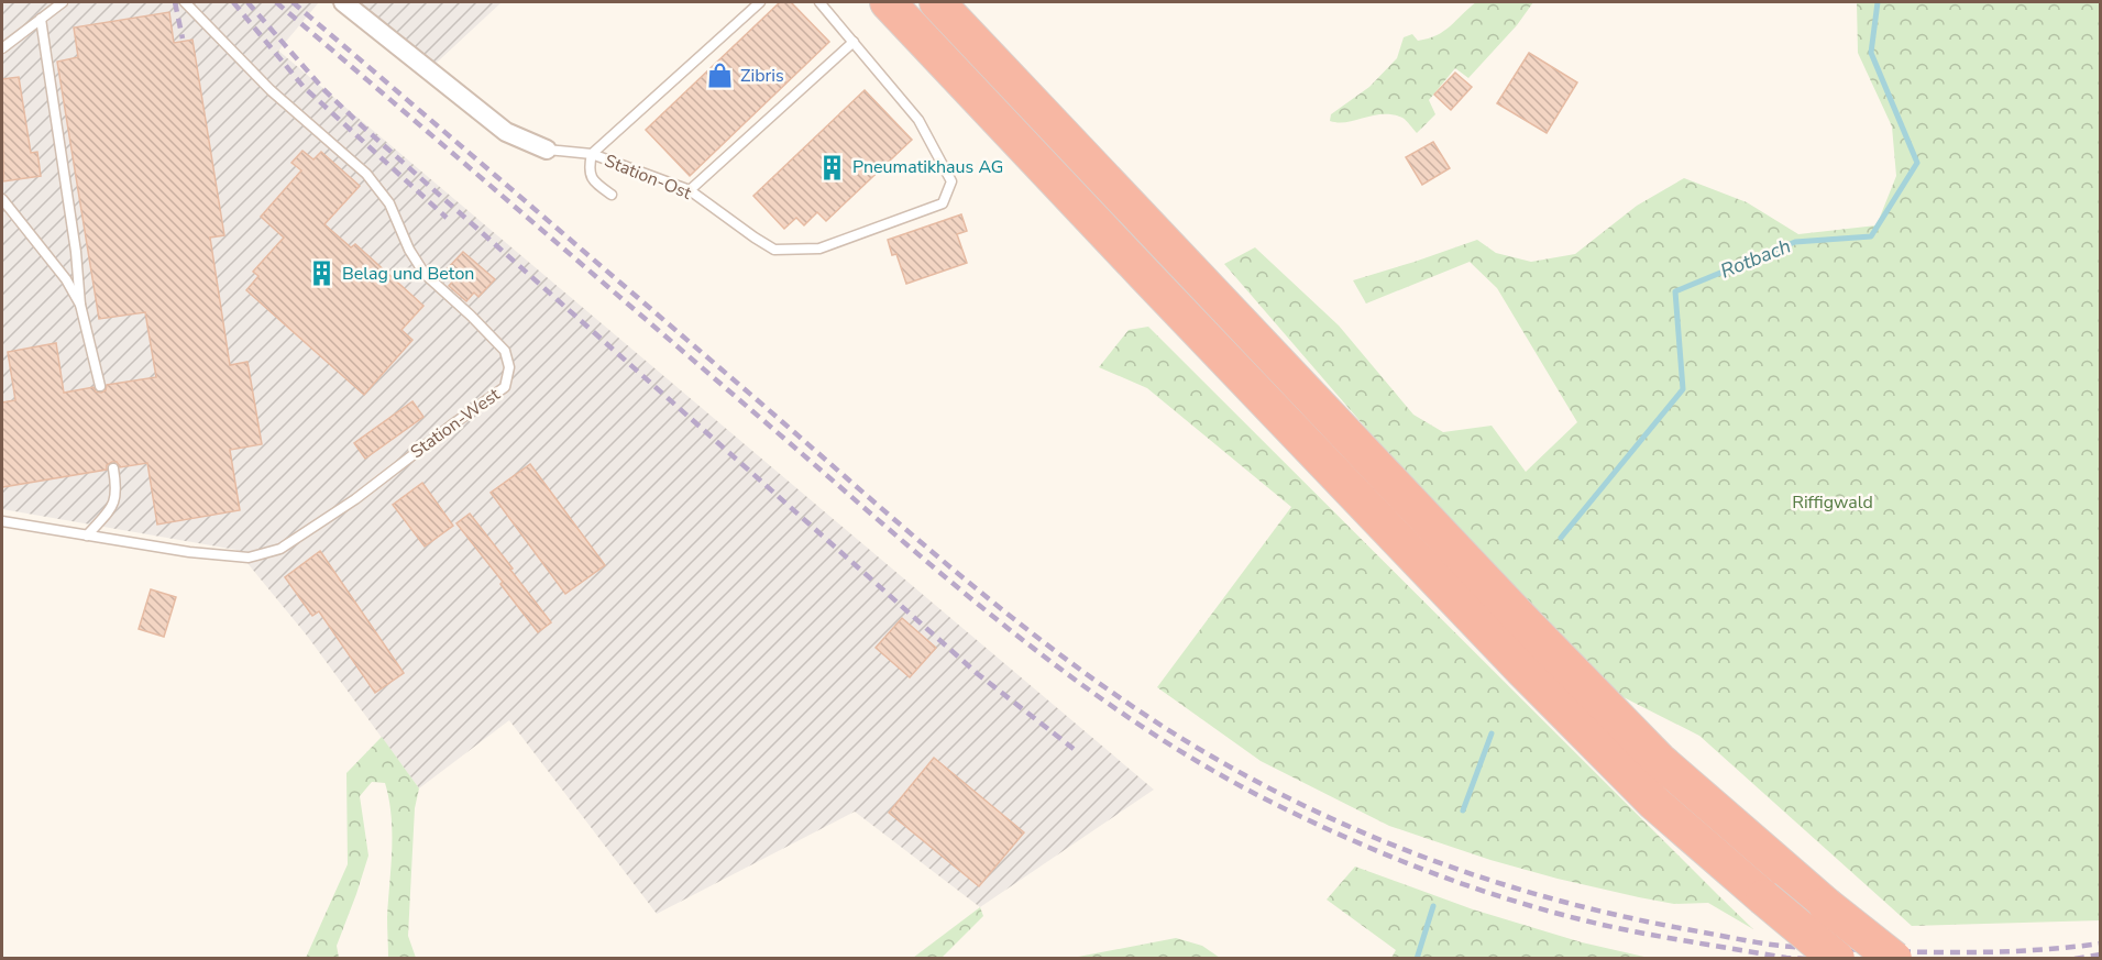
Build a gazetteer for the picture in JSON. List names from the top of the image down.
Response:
{
  "streets": {
    "street": ["Station-Ost"],
    "lane": ["Station-West"]
  },
  "water": ["Rotbach"],
  "parks": ["Riffigwald"],
  "places": {
    "shop": ["Zibris"],
    "building": ["Pneumatikhaus AG", "Belag und Beton"]
  }
}
